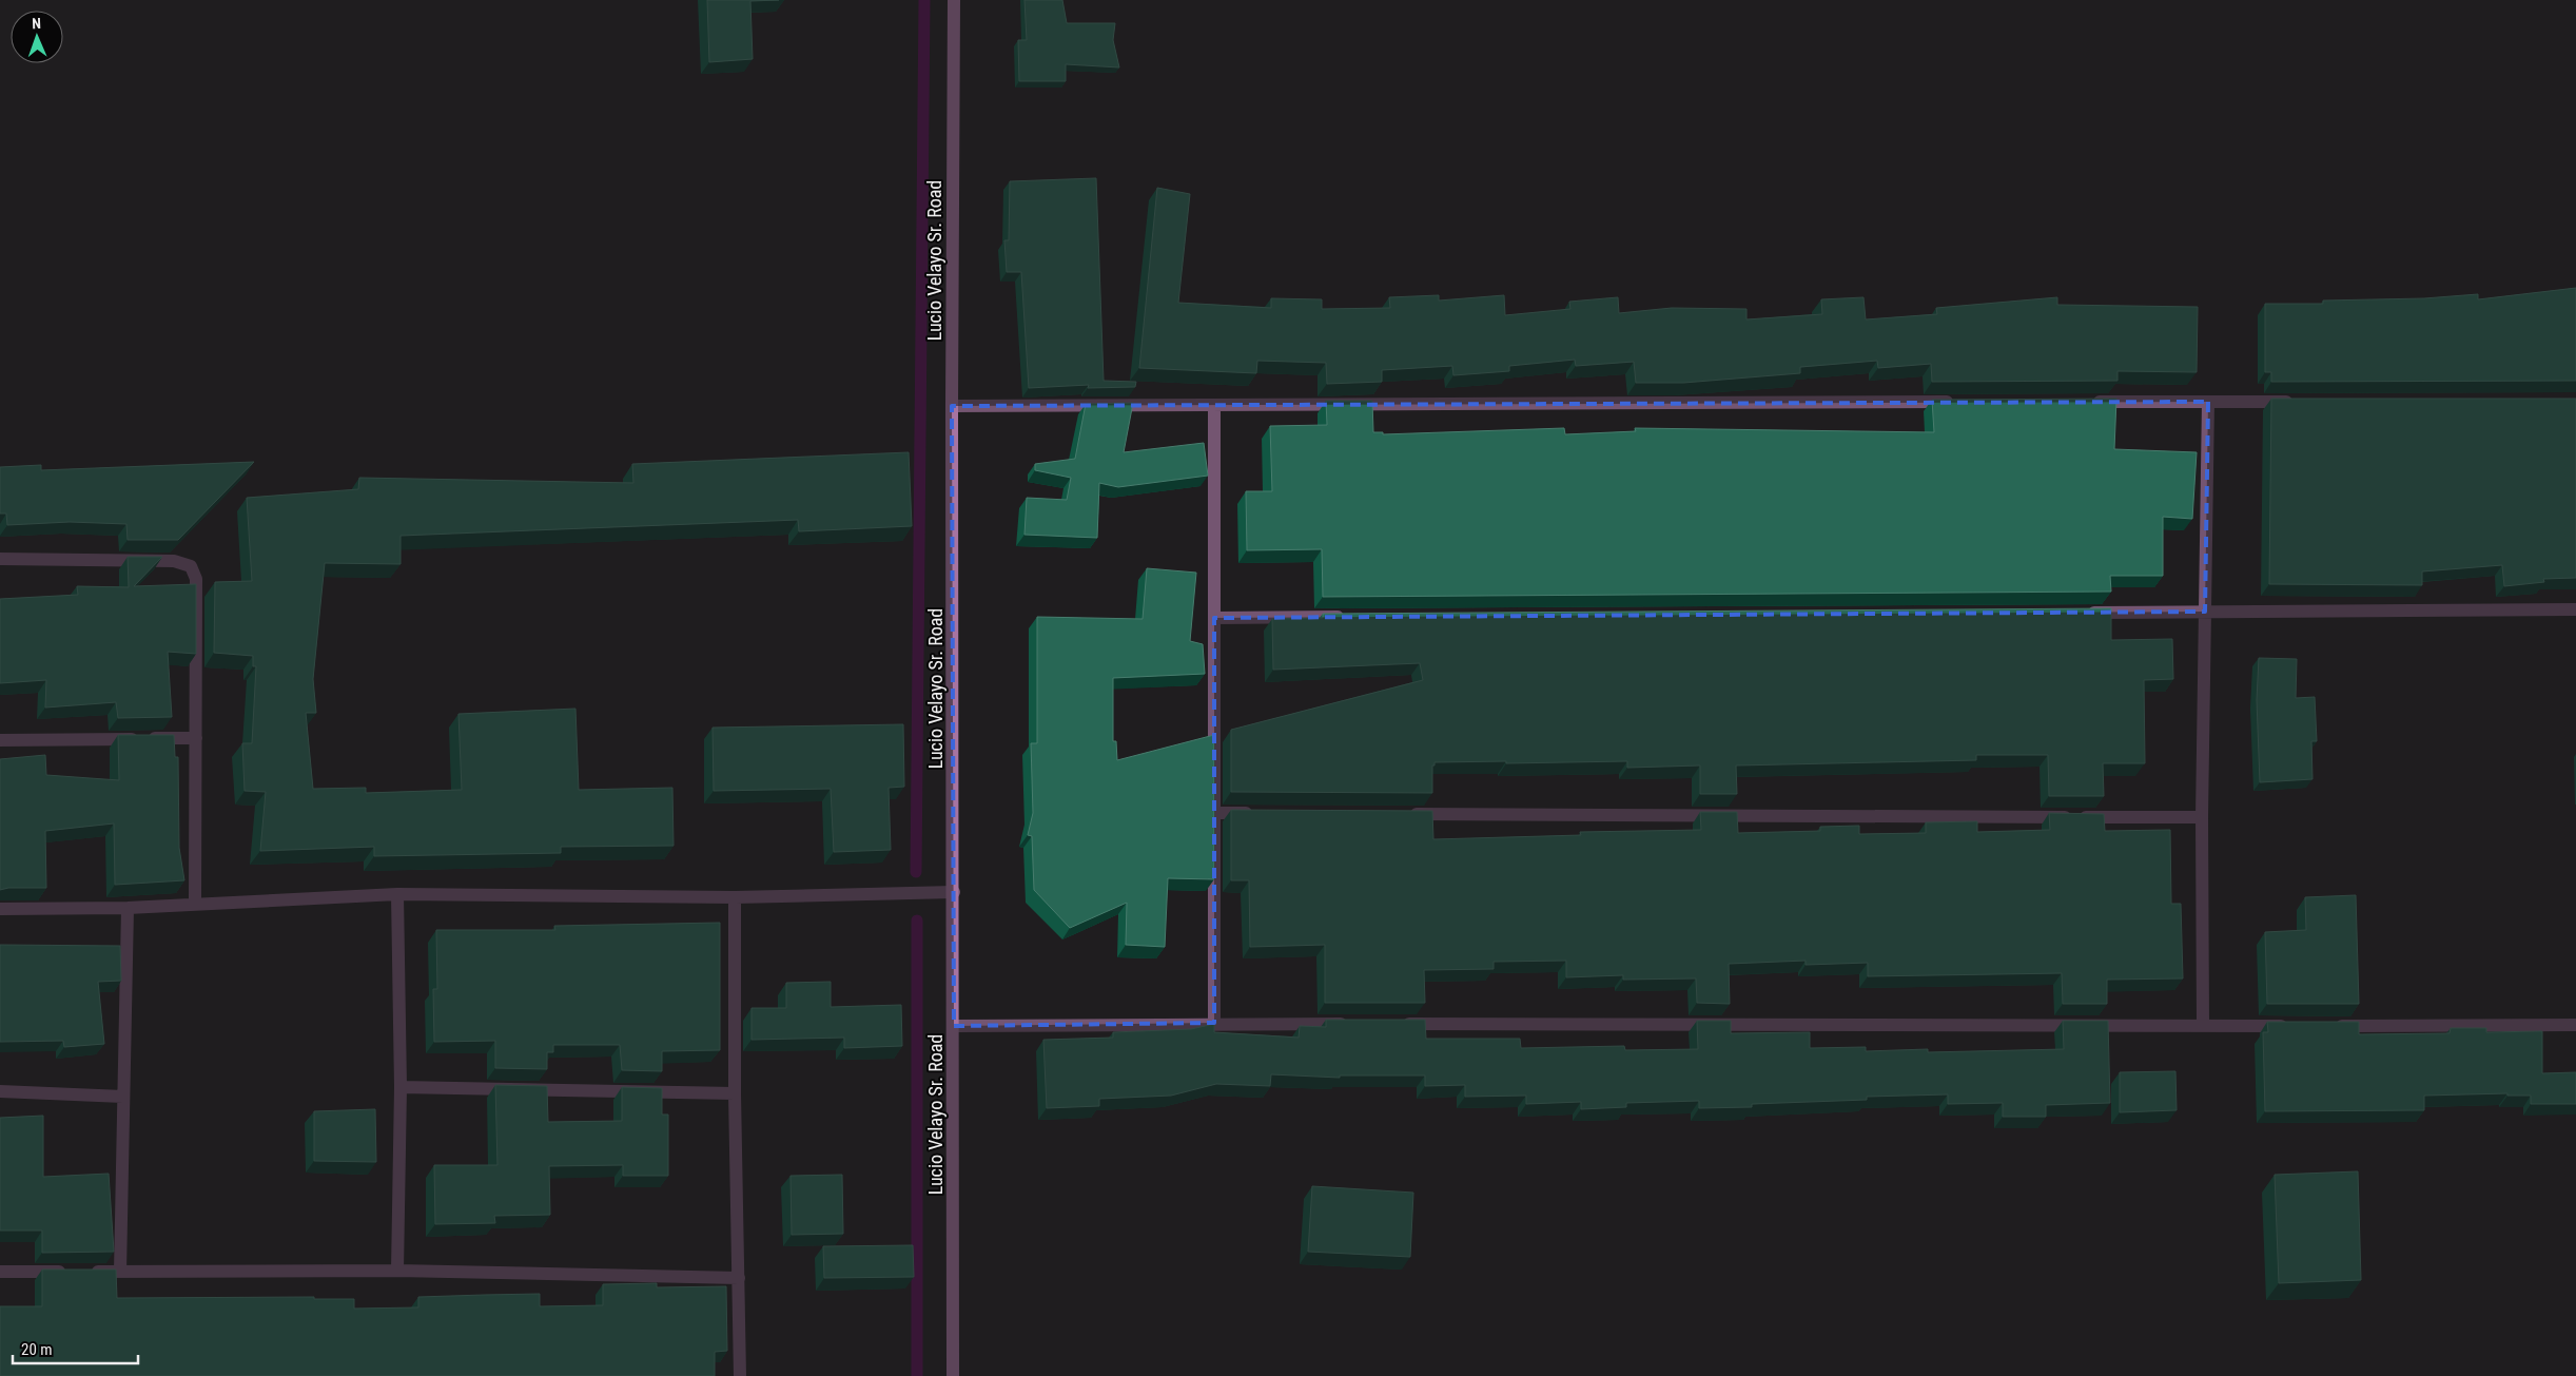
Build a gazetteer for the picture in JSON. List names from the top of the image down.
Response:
{
  "streets": {
    "main road": ["Lucio Velayo Sr. Road"]
  },
  "scale_bar": "20 m",
  "north": "top"
}
